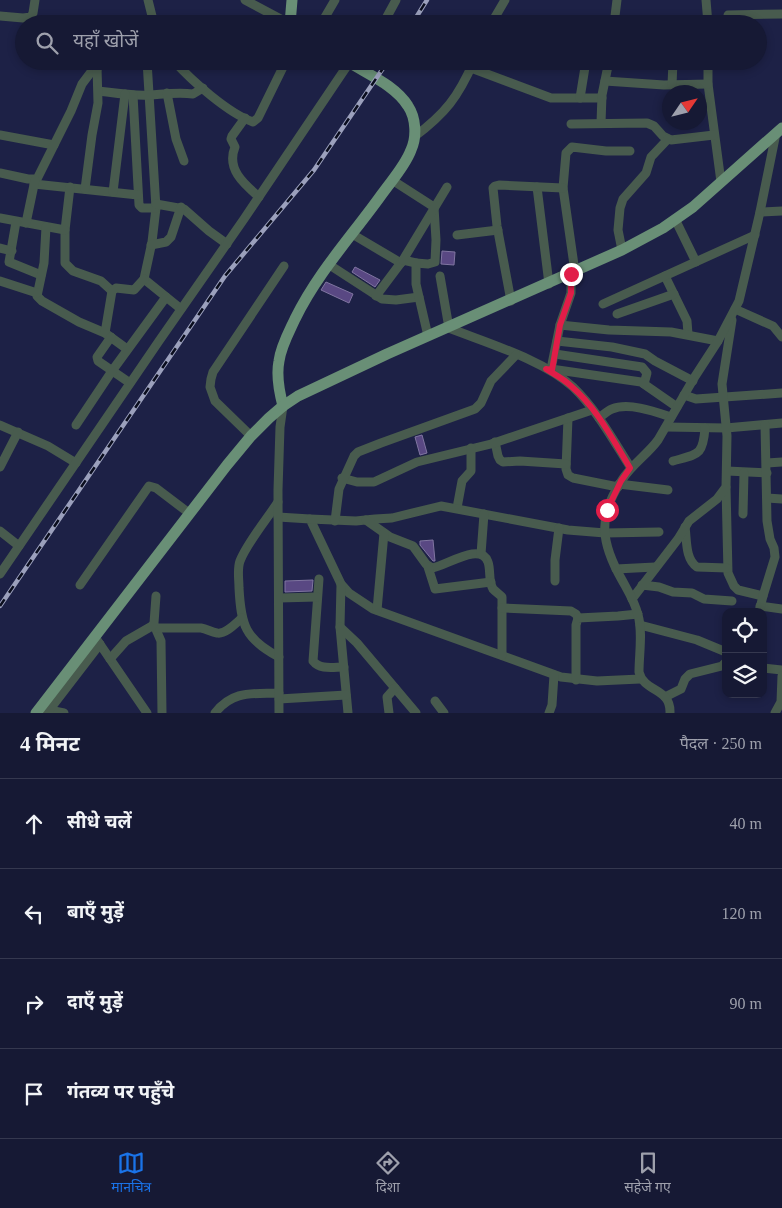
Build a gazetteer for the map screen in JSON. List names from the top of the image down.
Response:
{
  "north": "top right",
  "page": {
    "search": "यहाँ खोजें",
    "heading": ["4 मिनट", "पैदल · 250 m"],
    "list": [
      ["सीधे चलें", "40 m"],
      ["बाएँ मुड़ें", "120 m"],
      ["दाएँ मुड़ें", "90 m"],
      "गंतव्य पर पहुँचे"
    ],
    "nav": ["मानचित्र", "दिशा", "सहेजे गए"]
  }
}
